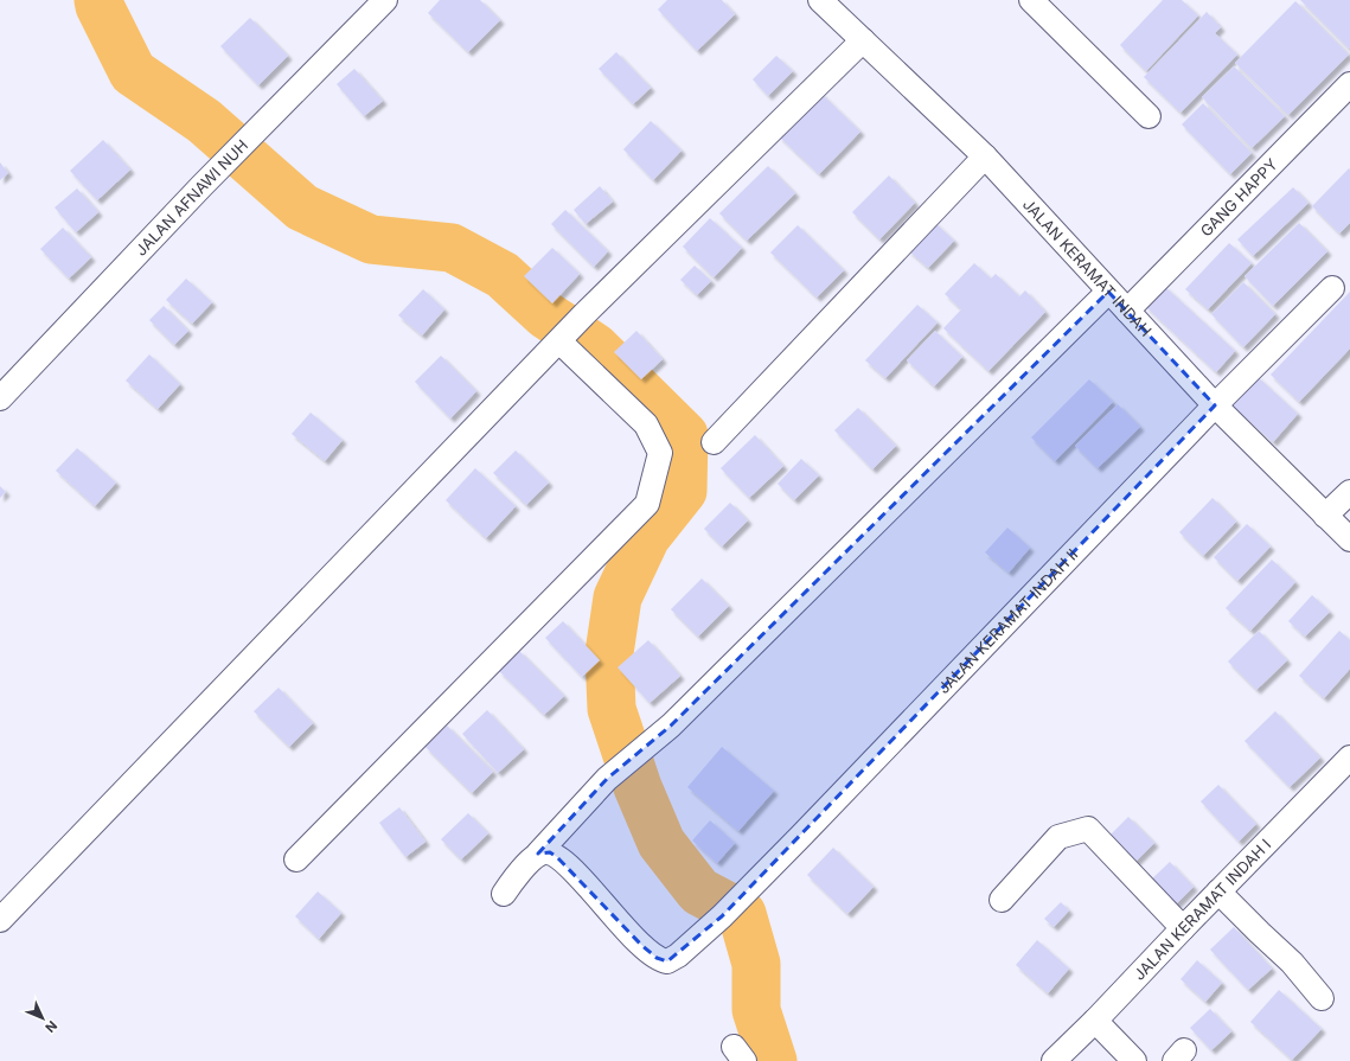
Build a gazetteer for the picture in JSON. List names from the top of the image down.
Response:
{
  "streets": {
    "street": [
      "GANG HAPPY",
      "JALAN AFNAWI NUH",
      "JALAN KERAMAT INDAH",
      "JALAN KERAMAT INDAH II",
      "JALAN KERAMAT INDAH I"
    ]
  },
  "crossings": [
    ["GANG HAPPY", "JALAN KERAMAT INDAH"],
    ["JALAN KERAMAT INDAH", "JALAN KERAMAT INDAH II"]
  ],
  "north": "bottom right"
}
